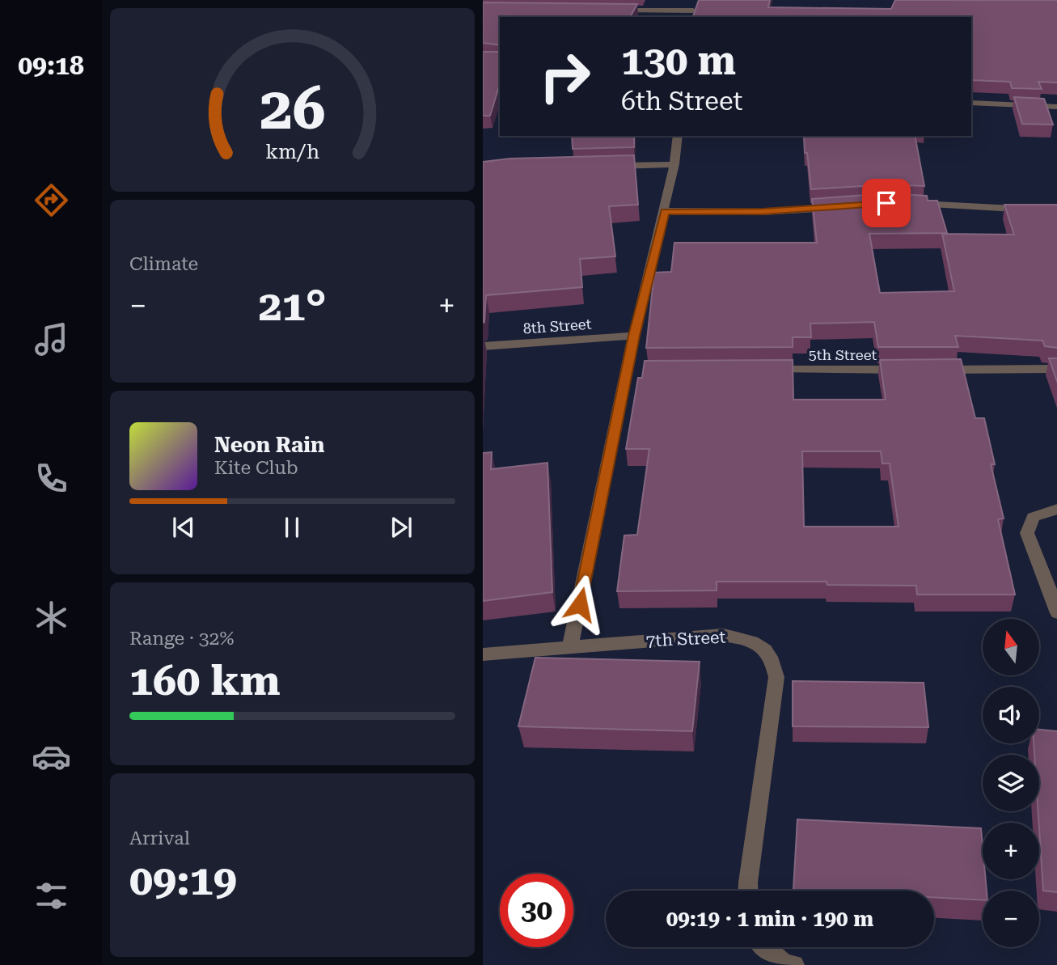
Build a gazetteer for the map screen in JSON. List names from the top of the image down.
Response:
{
  "streets": {
    "street": ["8th Street", "5th Street", "7th Street"]
  },
  "north": "top",
  "page": {
    "tabs": "09:18",
    "turn": ["130 m", "6th Street"],
    "tile": [
      "Climate",
      ["Range · 32%", "160 km"],
      ["Arrival", "09:19"]
    ],
    "heat": ["−", "21°", "+"],
    "song": ["Neon Rain", "Kite Club"],
    "map_buttons": ["+", "−"],
    "limit": "30",
    "trip": "09:19 · 1 min · 190 m",
    "gauge": ["26", "km/h"]
  }
}
